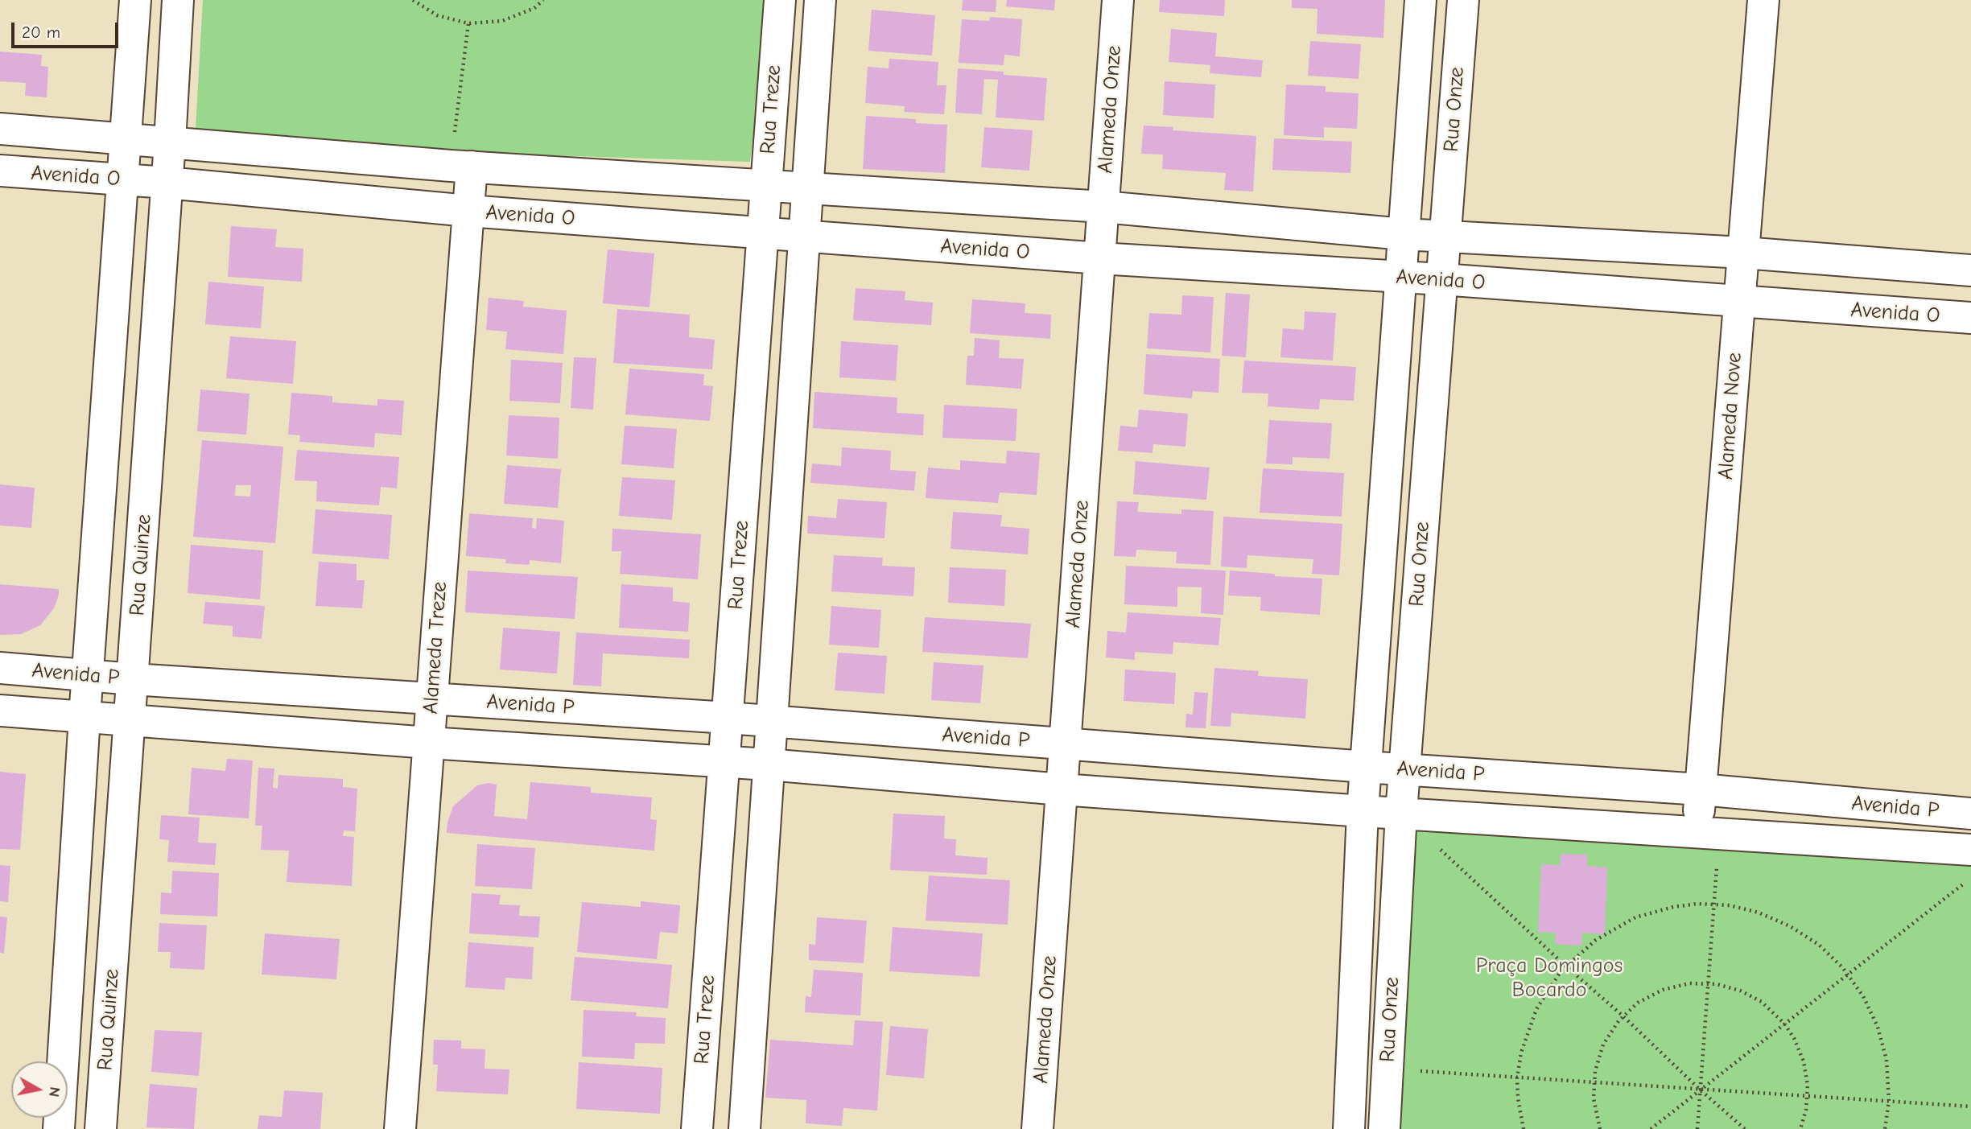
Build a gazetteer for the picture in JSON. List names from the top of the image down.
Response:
{
  "streets": {
    "street": [
      "Rua Treze",
      "Alameda Onze",
      "Rua Onze",
      "Avenida O",
      "Alameda Nove",
      "Rua Quinze",
      "Alameda Treze",
      "Avenida P"
    ]
  },
  "crossings": [
    ["Rua Treze", "Avenida O"],
    ["Rua Treze", "Avenida P"],
    ["Alameda Onze", "Avenida O"],
    ["Alameda Onze", "Avenida P"],
    ["Rua Onze", "Avenida O"],
    ["Rua Onze", "Avenida P"],
    ["Avenida O", "Alameda Nove"],
    ["Avenida O", "Rua Quinze"],
    ["Avenida O", "Alameda Treze"],
    ["Alameda Nove", "Avenida P"],
    ["Rua Quinze", "Avenida P"],
    ["Alameda Treze", "Avenida P"]
  ],
  "parks": ["Praça Domingos Bocardo"],
  "scale_bar": "20 m",
  "north": "right"
}
